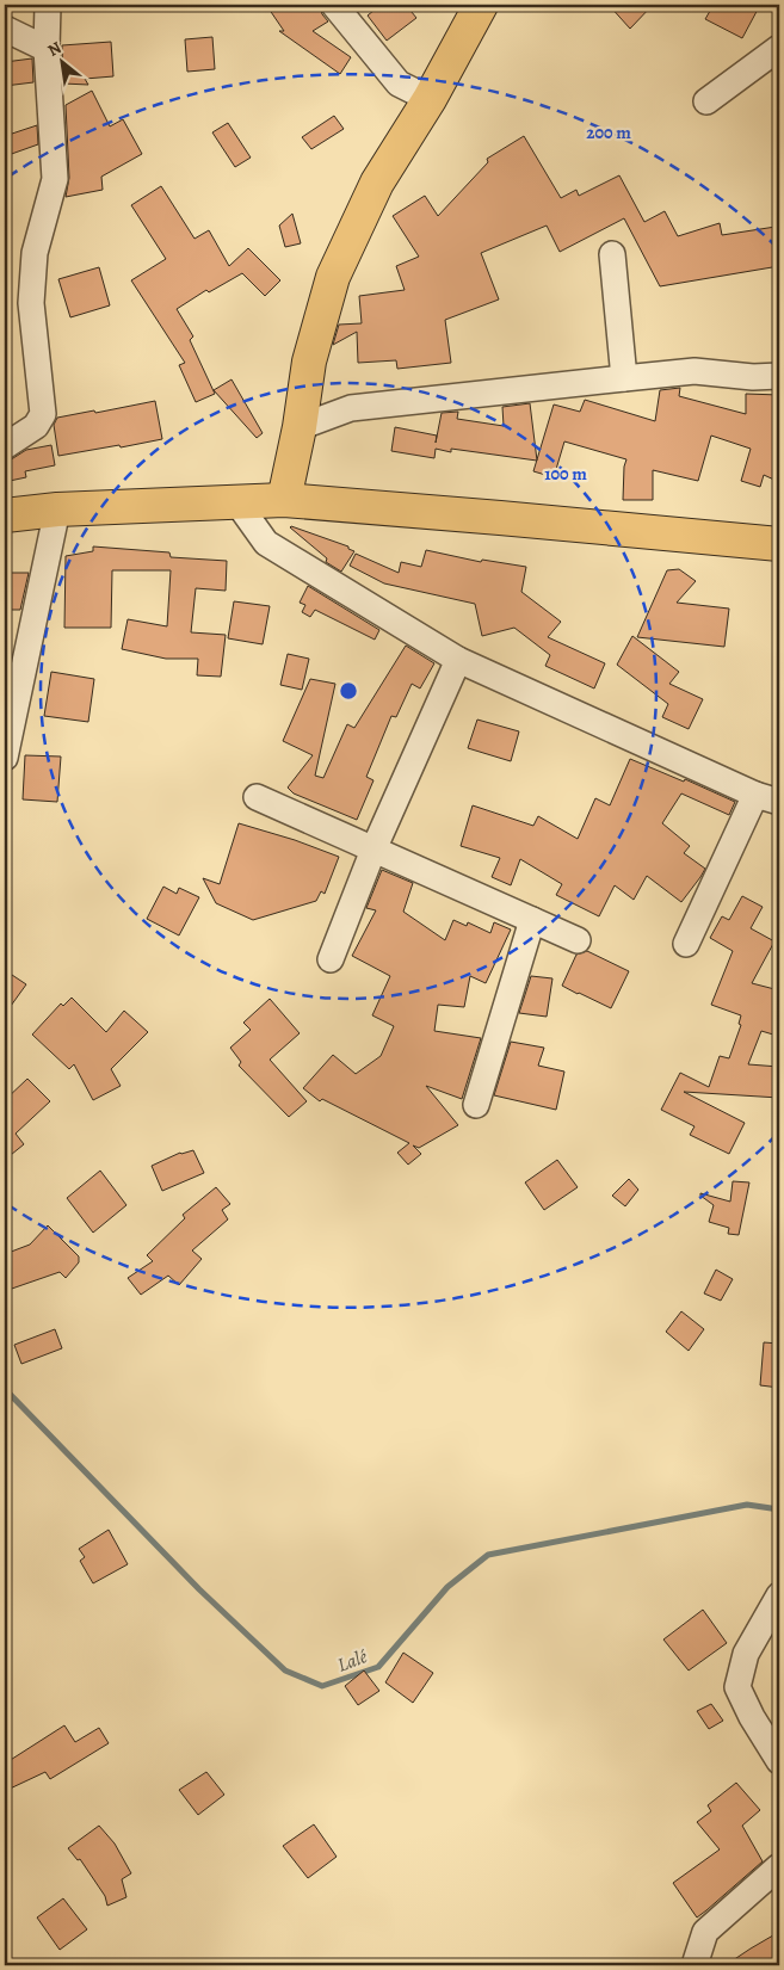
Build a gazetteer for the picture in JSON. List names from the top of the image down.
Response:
{
  "water": ["Lalé"],
  "north": "top left",
  "rings": ["200 m", "100 m"]
}
